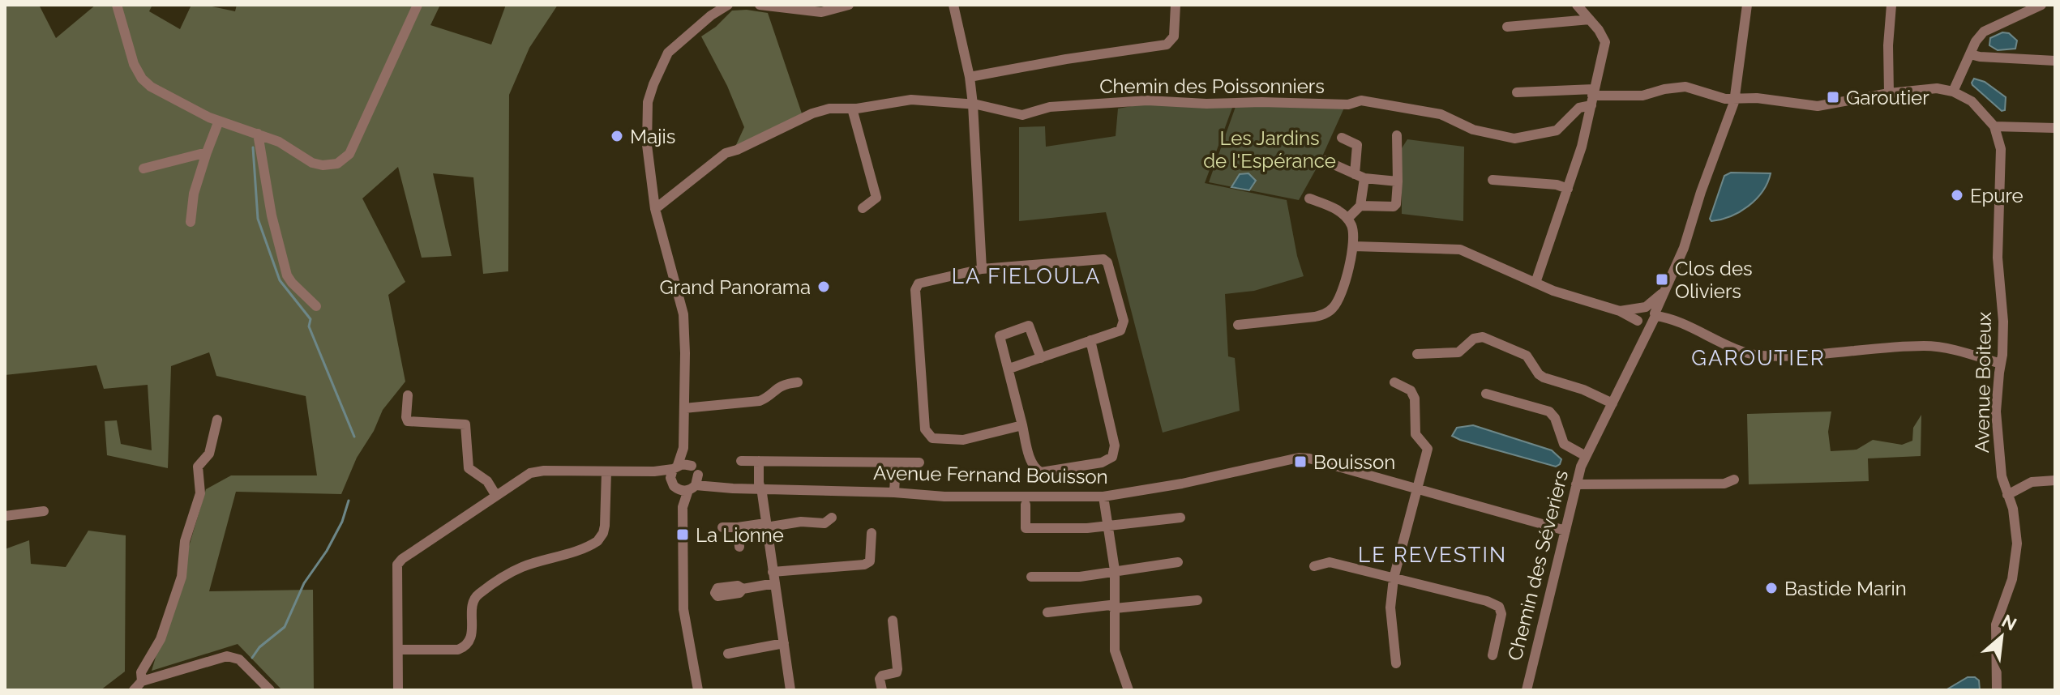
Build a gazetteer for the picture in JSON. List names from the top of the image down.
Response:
{
  "streets": {
    "street": [
      "Chemin des Poissonniers",
      "Avenue Boiteux",
      "Avenue Fernand Bouisson",
      "Chemin des Séveriers"
    ]
  },
  "crossings": [
    ["Avenue Fernand Bouisson", "Chemin des Séveriers"]
  ],
  "districts": ["LA FIELOULA", "GAROUTIER", "LE REVESTIN"],
  "parks": ["Les Jardins de l'Espérance"],
  "places": {
    "transit": [
      "Garoutier",
      "Clos des Oliviers",
      "Bouisson",
      "La Lionne"
    ],
    "other": [
      "Majis",
      "Epure",
      "Grand Panorama",
      "Bastide Marin"
    ]
  },
  "north": "top right"
}
